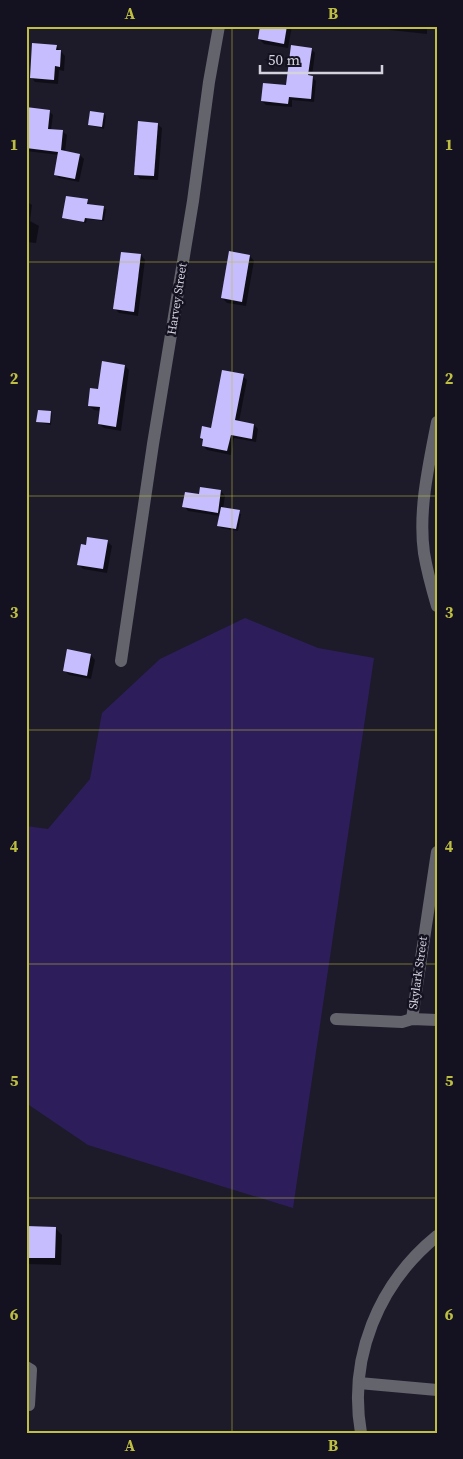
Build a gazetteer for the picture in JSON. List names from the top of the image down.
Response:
{
  "streets": {
    "street": ["Harvey Street", "Skylark Street"]
  },
  "scale_bar": "50 m",
  "grid": {
    "columns": ["A", "B"],
    "rows": [
      "1",
      "2",
      "3",
      "4",
      "5",
      "6"
    ]
  }
}
